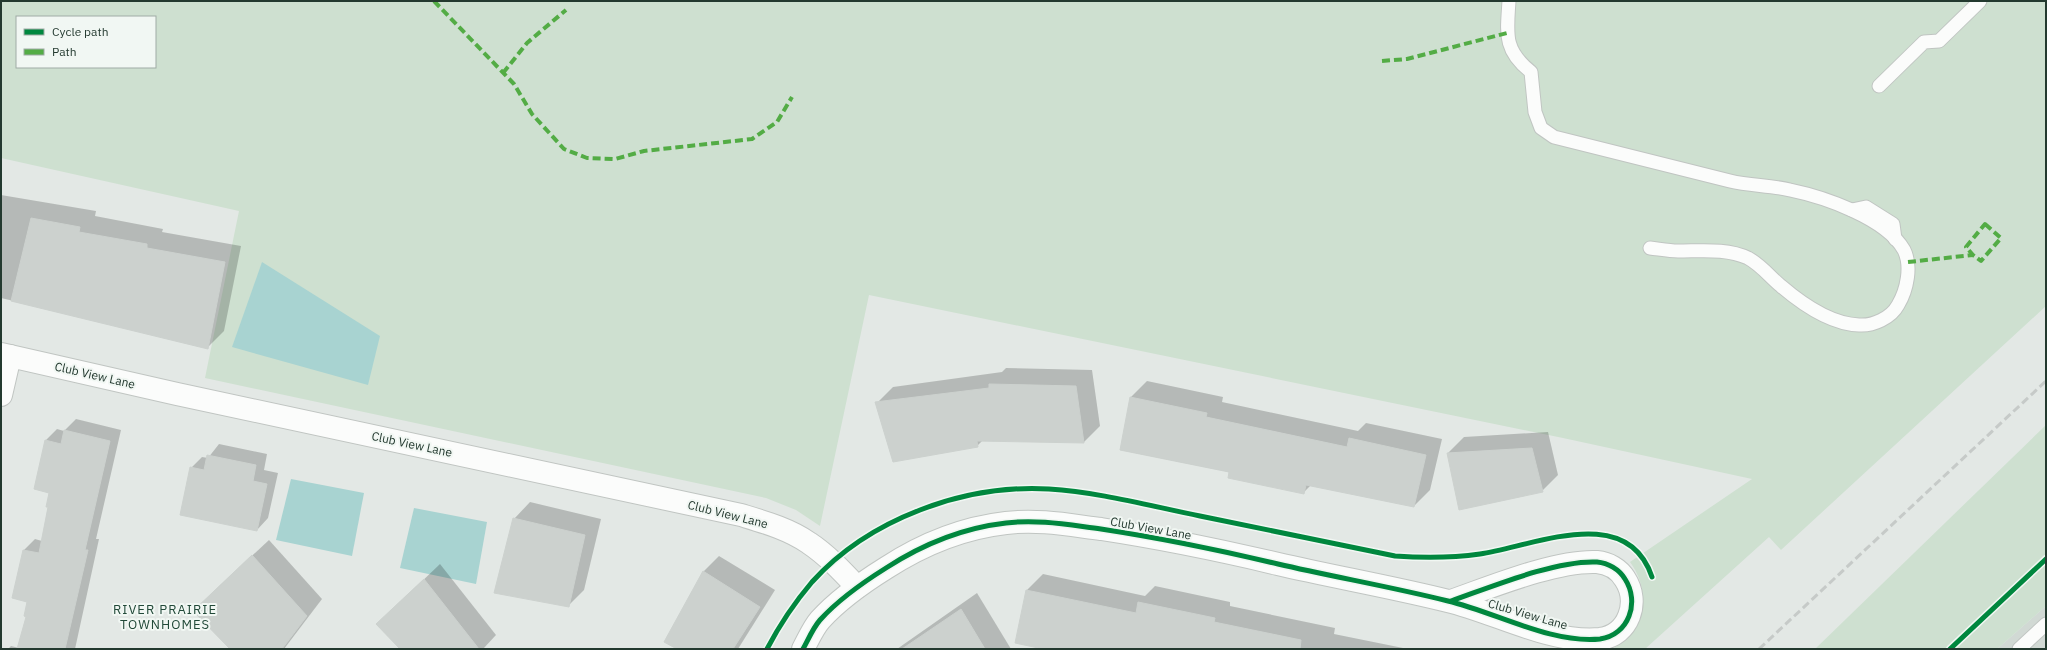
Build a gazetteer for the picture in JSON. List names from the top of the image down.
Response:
{
  "streets": {
    "street": ["Club View Lane"]
  },
  "districts": ["RIVER PRAIRIE TOWNHOMES"],
  "legend": ["Cycle path", "Path"]
}
